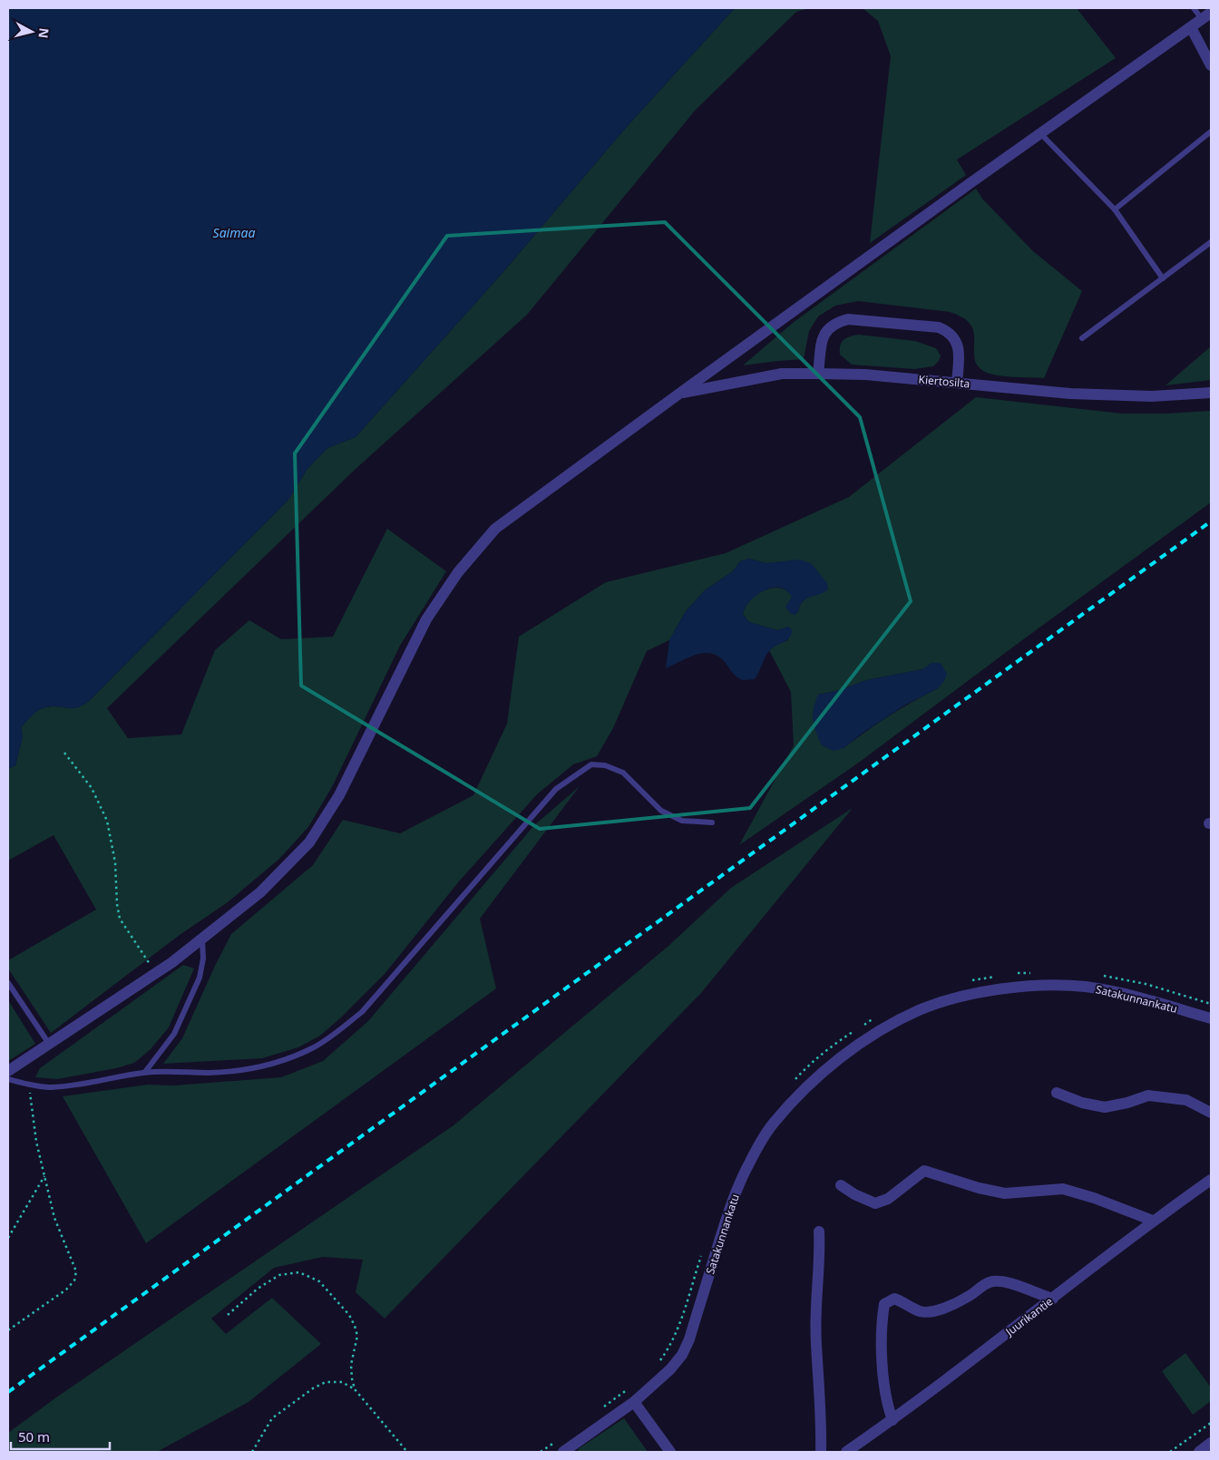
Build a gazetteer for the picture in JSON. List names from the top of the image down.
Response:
{
  "streets": {
    "street": ["Kiertosilta", "Satakunnankatu", "Juurikantie"]
  },
  "water": ["Saimaa"],
  "scale_bar": "50 m",
  "north": "right"
}
